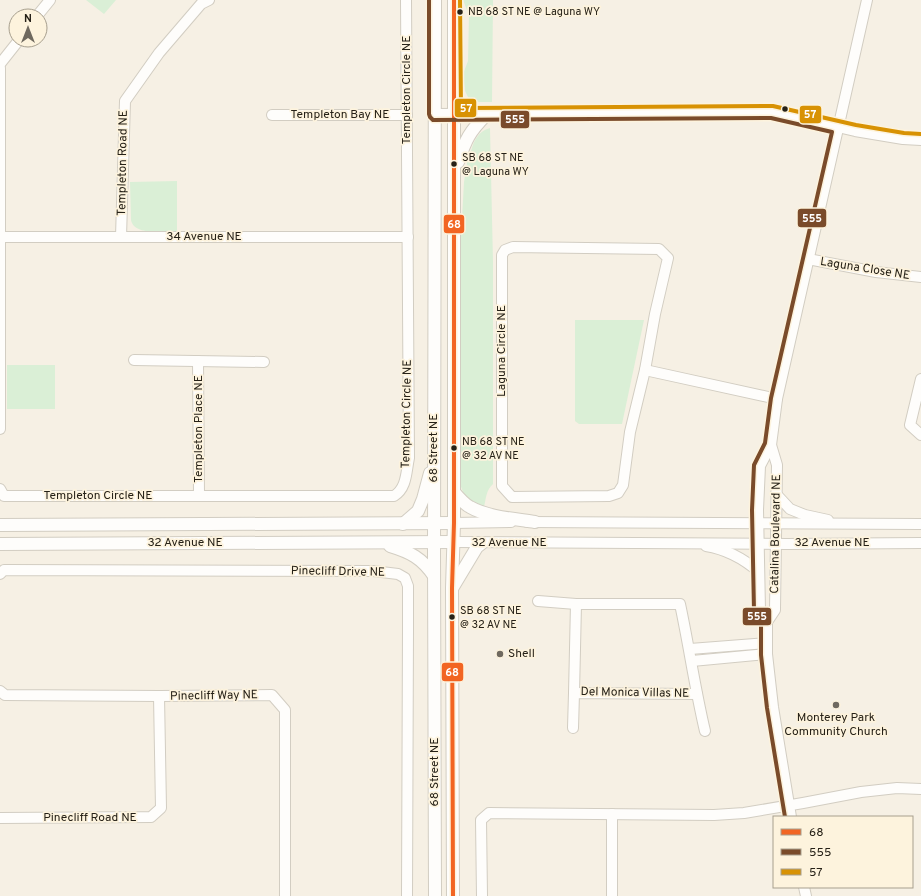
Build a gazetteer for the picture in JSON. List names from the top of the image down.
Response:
{
  "streets": {
    "main road": ["68 Street NE", "32 Avenue NE"],
    "street": [
      "Templeton Circle NE",
      "Templeton Bay NE",
      "Templeton Road NE",
      "34 Avenue NE",
      "Laguna Close NE",
      "Laguna Circle NE",
      "Templeton Place NE",
      "Catalina Boulevard NE",
      "Pinecliff Drive NE",
      "Del Monica Villas NE",
      "Pinecliff Way NE",
      "Pinecliff Road NE"
    ]
  },
  "crossings": [
    ["Templeton Circle NE", "Templeton Bay NE"],
    ["Templeton Circle NE", "34 Avenue NE"],
    ["Templeton Circle NE", "Templeton Place NE"],
    ["Templeton Road NE", "34 Avenue NE"],
    ["Laguna Close NE", "Catalina Boulevard NE"],
    ["68 Street NE", "32 Avenue NE"],
    ["Catalina Boulevard NE", "32 Avenue NE"],
    ["Pinecliff Way NE", "Pinecliff Road NE"]
  ],
  "places": [
    "NB 68 ST NE @ Laguna WY",
    "SB 68 ST NE @ Laguna WY",
    "NB 68 ST NE @ 32 AV NE",
    "SB 68 ST NE @ 32 AV NE",
    "Shell",
    "Monterey Park Community Church"
  ],
  "lines": ["transit line 68", "transit line 555", "transit line 57"],
  "legend": ["68", "555", "57"],
  "north": "top"
}
